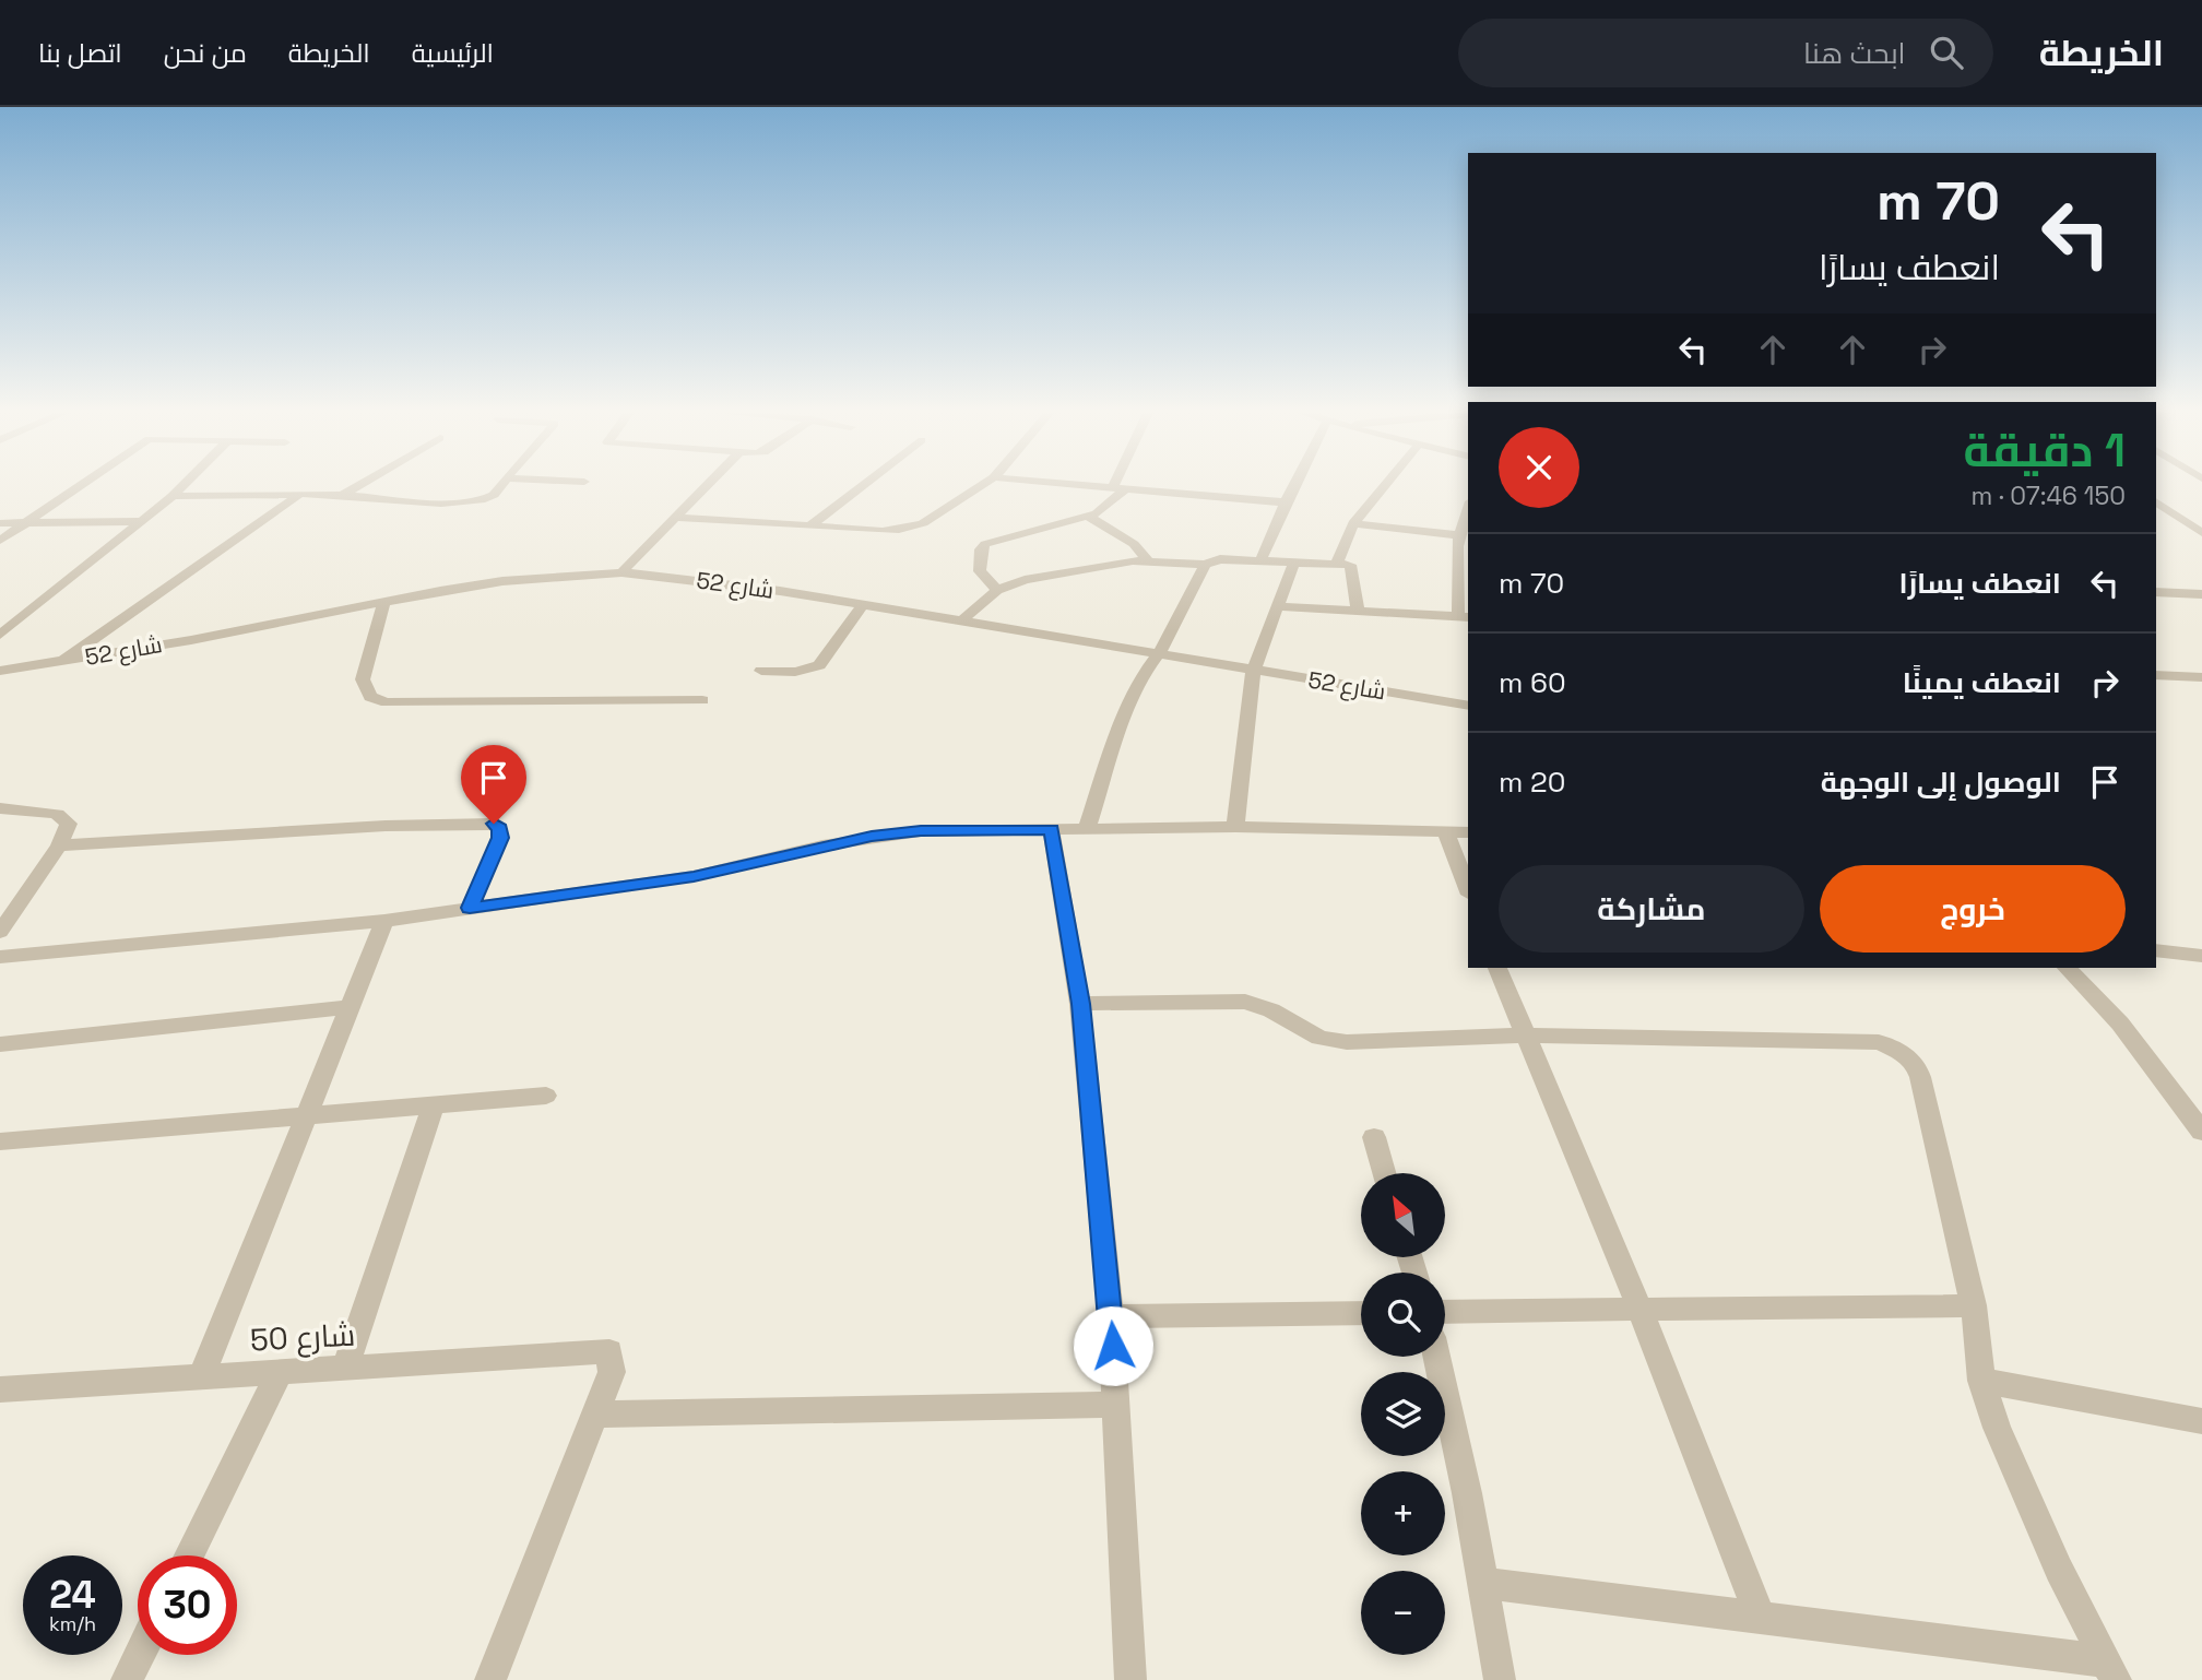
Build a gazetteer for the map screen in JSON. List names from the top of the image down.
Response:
{
  "streets": {
    "street": ["شارع 52", "شارع 50"]
  },
  "north": "top left",
  "page": {
    "header": "الخريطة",
    "search": "ابحث هنا",
    "nav": [
      "الرئيسية",
      "الخريطة",
      "من نحن",
      "اتصل بنا"
    ],
    "turn": ["70 m", "انعطف يسارًا"],
    "heading": ["1 دقيقة", "150 m · 07:46"],
    "list": [
      {
        "name": "انعطف يسارًا",
        "value": "70 m"
      },
      {
        "name": "انعطف يمينًا",
        "value": "60 m"
      },
      {
        "name": "الوصول إلى الوجهة",
        "value": "20 m"
      }
    ],
    "buttons": ["خروج", "مشاركة"],
    "map_buttons": ["+", "−"],
    "speed": "24 km/h",
    "limit": "30"
  }
}
